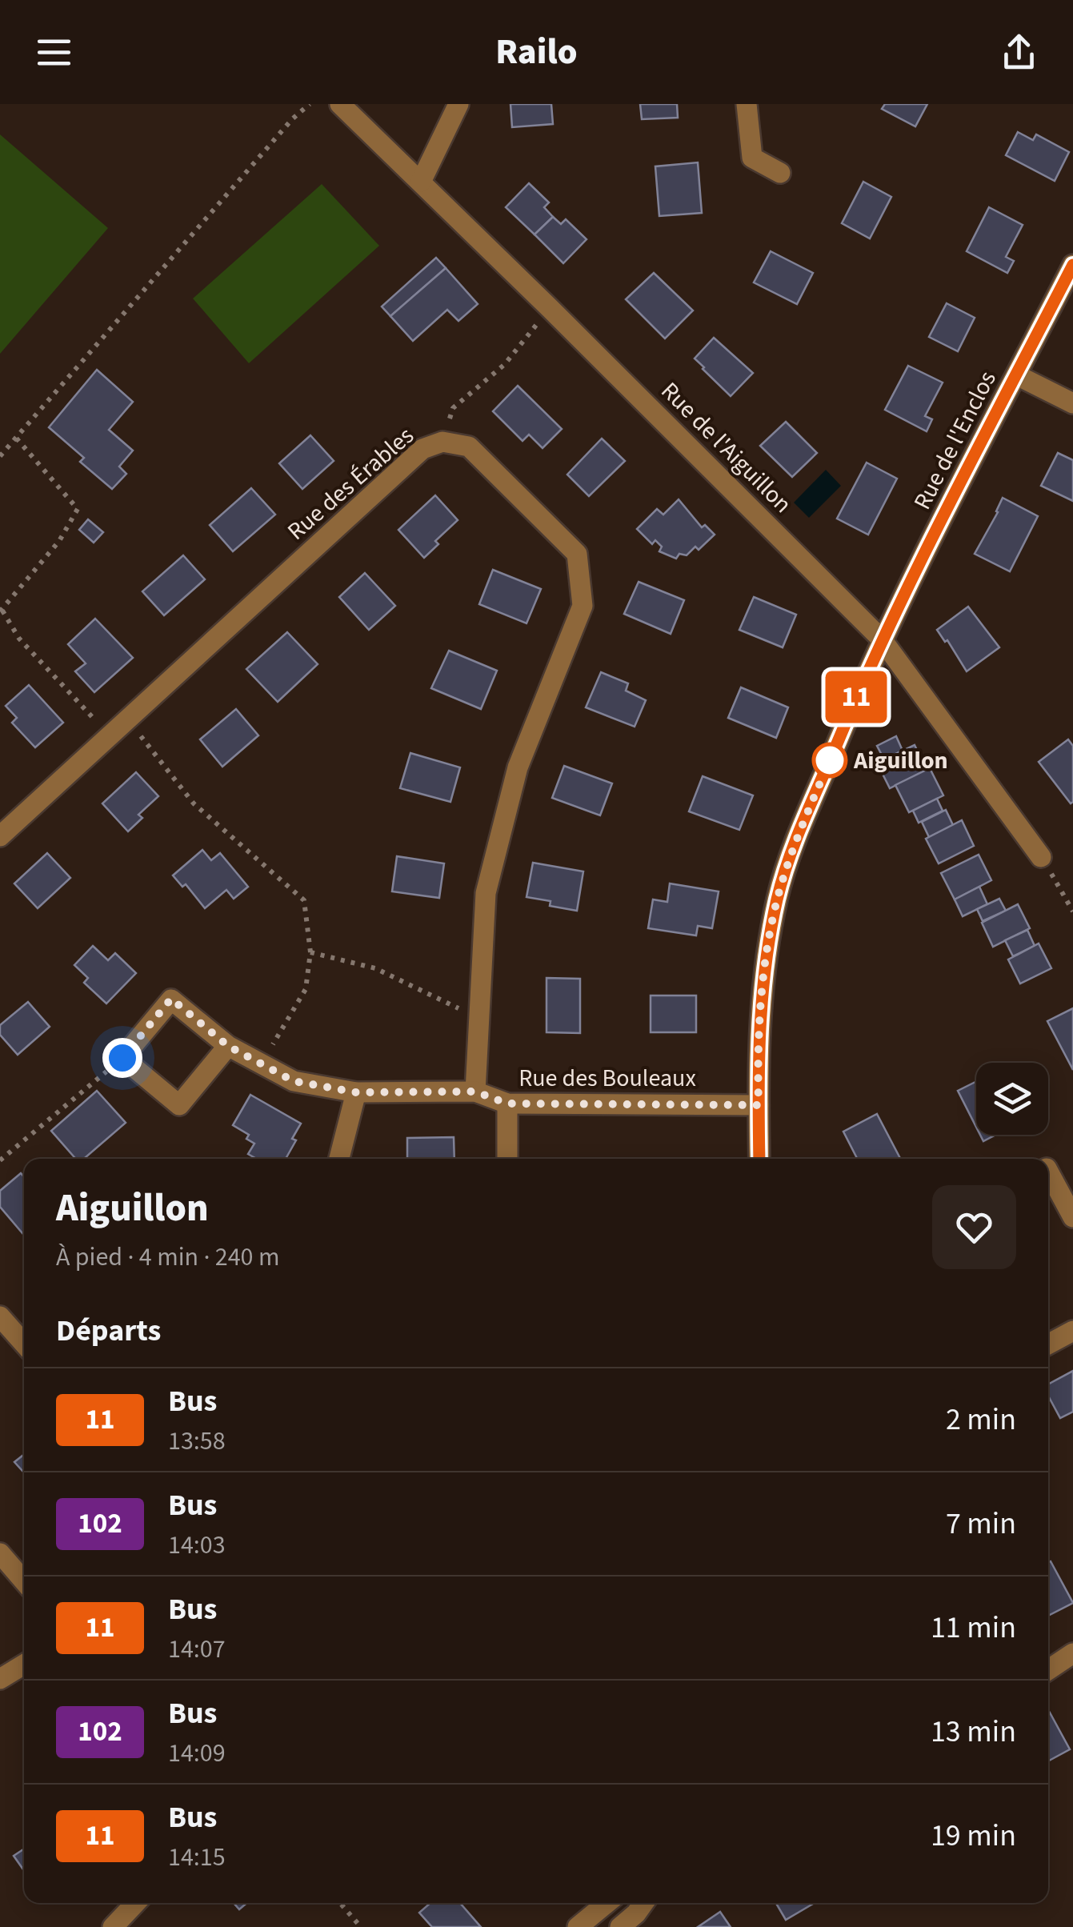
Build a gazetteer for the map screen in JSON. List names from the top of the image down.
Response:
{
  "streets": {
    "street": [
      "Rue de l'Enclos",
      "Rue de l'Aiguillon",
      "Rue des Érables",
      "Rue des Bouleaux"
    ]
  },
  "crossings": [
    ["Rue de l'Enclos", "Rue de l'Aiguillon"],
    ["Rue de l'Enclos", "Rue des Bouleaux"],
    ["Rue des Érables", "Rue des Bouleaux"]
  ],
  "places": ["Aiguillon"],
  "lines": ["bus line 11"],
  "page": {
    "header": "Railo",
    "on_map": "11",
    "heading": [
      ["Aiguillon", "À pied · 4 min · 240 m"],
      "Départs"
    ],
    "list": [
      {
        "mark": "11",
        "name": "Bus",
        "note": "13:58",
        "value": "2 min"
      },
      {
        "mark": "102",
        "name": "Bus",
        "note": "14:03",
        "value": "7 min"
      },
      {
        "mark": "11",
        "name": "Bus",
        "note": "14:07",
        "value": "11 min"
      },
      {
        "mark": "102",
        "name": "Bus",
        "note": "14:09",
        "value": "13 min"
      },
      {
        "mark": "11",
        "name": "Bus",
        "note": "14:15",
        "value": "19 min"
      }
    ]
  }
}
